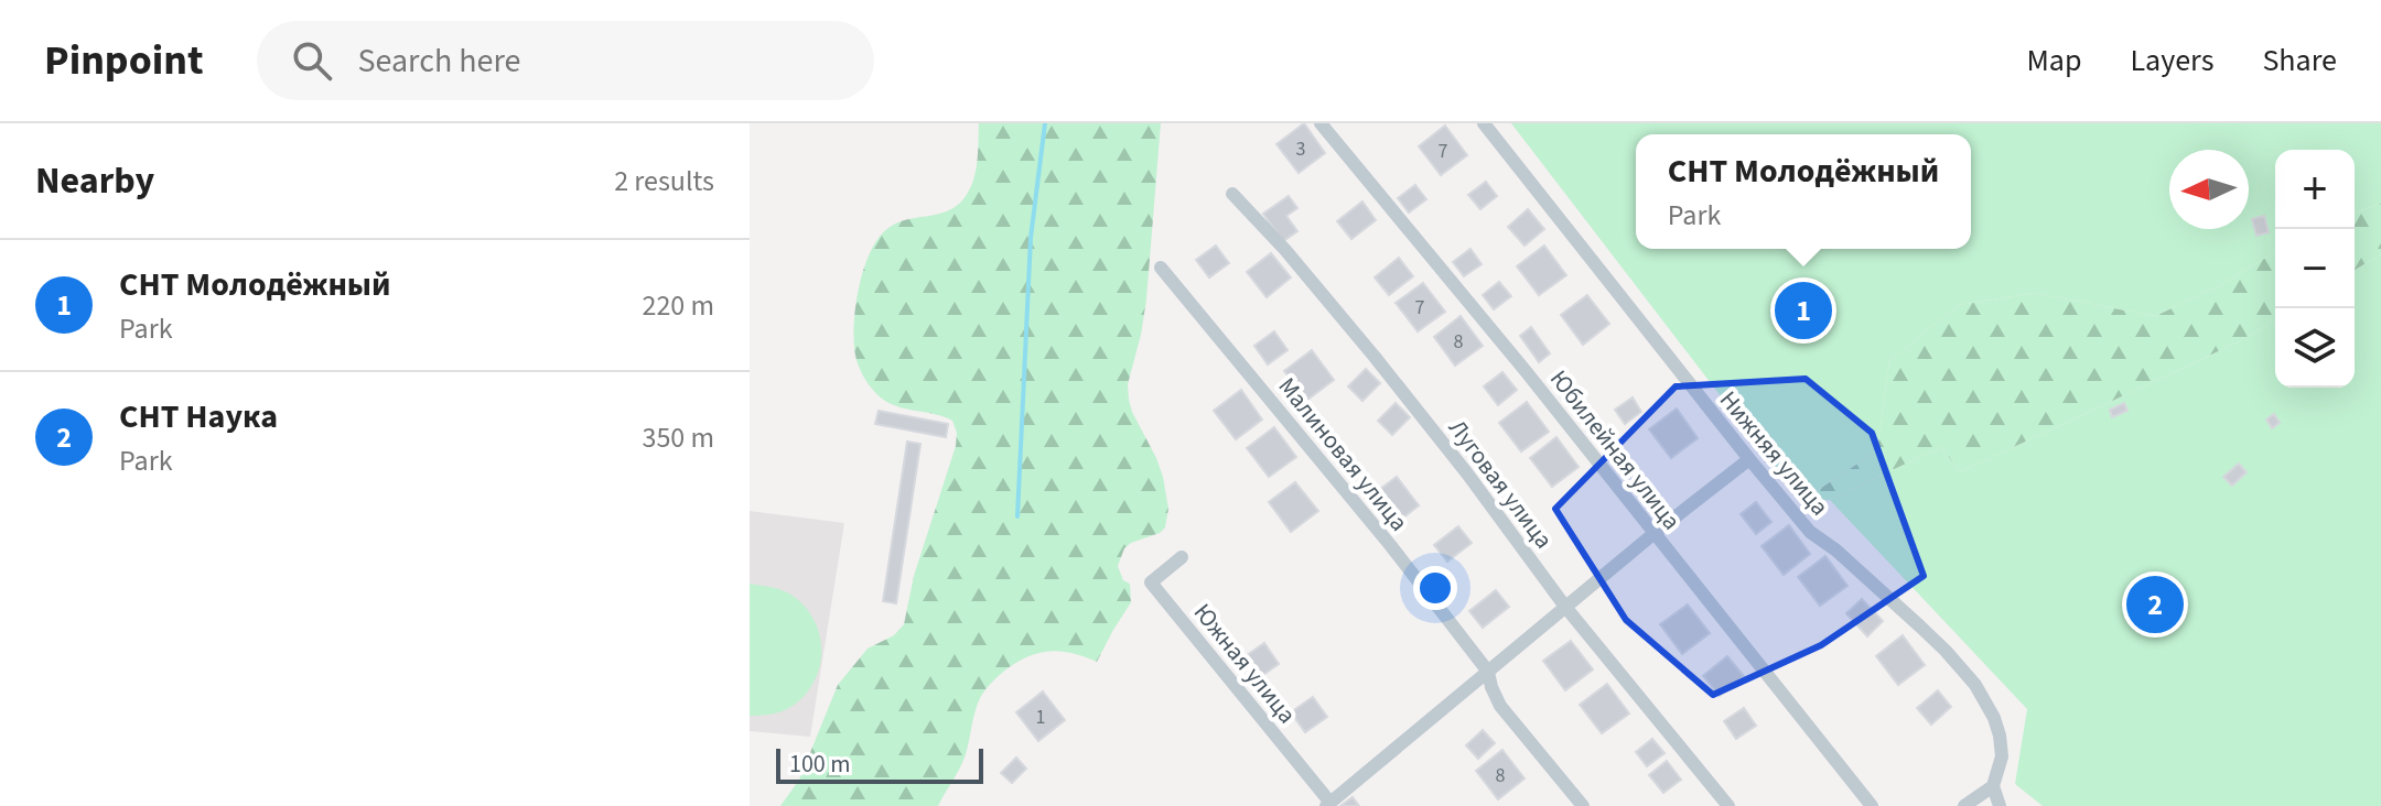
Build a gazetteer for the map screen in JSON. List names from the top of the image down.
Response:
{
  "streets": {
    "street": [
      "Юбилейная улица",
      "Нижняя улица",
      "Малиновая улица",
      "Луговая улица",
      "Южная улица"
    ]
  },
  "house_numbers": [
    "3",
    "7",
    "7",
    "8",
    "1",
    "8"
  ],
  "scale_bar": "100 m",
  "north": "left",
  "page": {
    "header": "Pinpoint",
    "search": "Search here",
    "nav": ["Map", "Layers", "Share"],
    "heading": ["Nearby", "2 results"],
    "popup": ["СНТ Молодёжный", "Park"],
    "map_buttons": ["+", "−"],
    "list": [
      {
        "mark": "1",
        "name": "СНТ Молодёжный",
        "note": "Park",
        "value": "220 m"
      },
      {
        "mark": "2",
        "name": "СНТ Наука",
        "note": "Park",
        "value": "350 m"
      }
    ],
    "pins": ["1", "2"],
    "scale": "100 m"
  }
}
